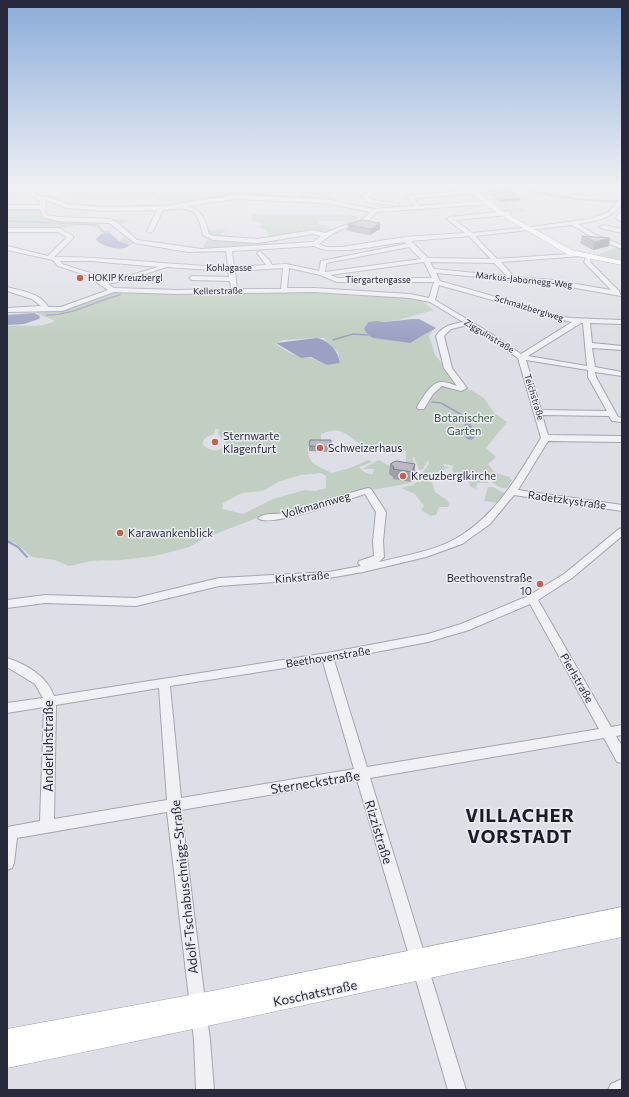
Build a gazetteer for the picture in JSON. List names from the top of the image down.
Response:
{
  "streets": {
    "main road": ["Koschatstraße"],
    "street": [
      "Kohlagasse",
      "Tiergartengasse",
      "Markus-Jabornegg-Weg",
      "Kellerstraße",
      "Schmalzberglweg",
      "Ziggulnstraße",
      "Teichstraße",
      "Radetzkystraße",
      "Volkmannweg",
      "Kinkstraße",
      "Beethovenstraße",
      "Pierlstraße",
      "Anderluhstraße",
      "Sterneckstraße",
      "Rizzistraße",
      "Adolf-Tschabuschnigg-Straße"
    ]
  },
  "crossings": [
    ["Kohlagasse", "Tiergartengasse"],
    ["Tiergartengasse", "Schmalzberglweg"],
    ["Kellerstraße", "Ziggulnstraße"],
    ["Ziggulnstraße", "Teichstraße"],
    ["Teichstraße", "Kinkstraße"],
    ["Radetzkystraße", "Kinkstraße"],
    ["Volkmannweg", "Kinkstraße"],
    ["Beethovenstraße", "Pierlstraße"],
    ["Beethovenstraße", "Anderluhstraße"],
    ["Beethovenstraße", "Rizzistraße"],
    ["Beethovenstraße", "Adolf-Tschabuschnigg-Straße"],
    ["Pierlstraße", "Sterneckstraße"],
    ["Anderluhstraße", "Sterneckstraße"],
    ["Sterneckstraße", "Rizzistraße"],
    ["Sterneckstraße", "Adolf-Tschabuschnigg-Straße"],
    ["Rizzistraße", "Koschatstraße"],
    ["Adolf-Tschabuschnigg-Straße", "Koschatstraße"]
  ],
  "districts": ["VILLACHER VORSTADT"],
  "parks": ["Botanischer Garten"],
  "places": [
    "HOKIP Kreuzbergl",
    "Sternwarte Klagenfurt",
    "Schweizerhaus",
    "Kreuzberglkirche",
    "Karawankenblick",
    "Beethovenstraße 10"
  ]
}
